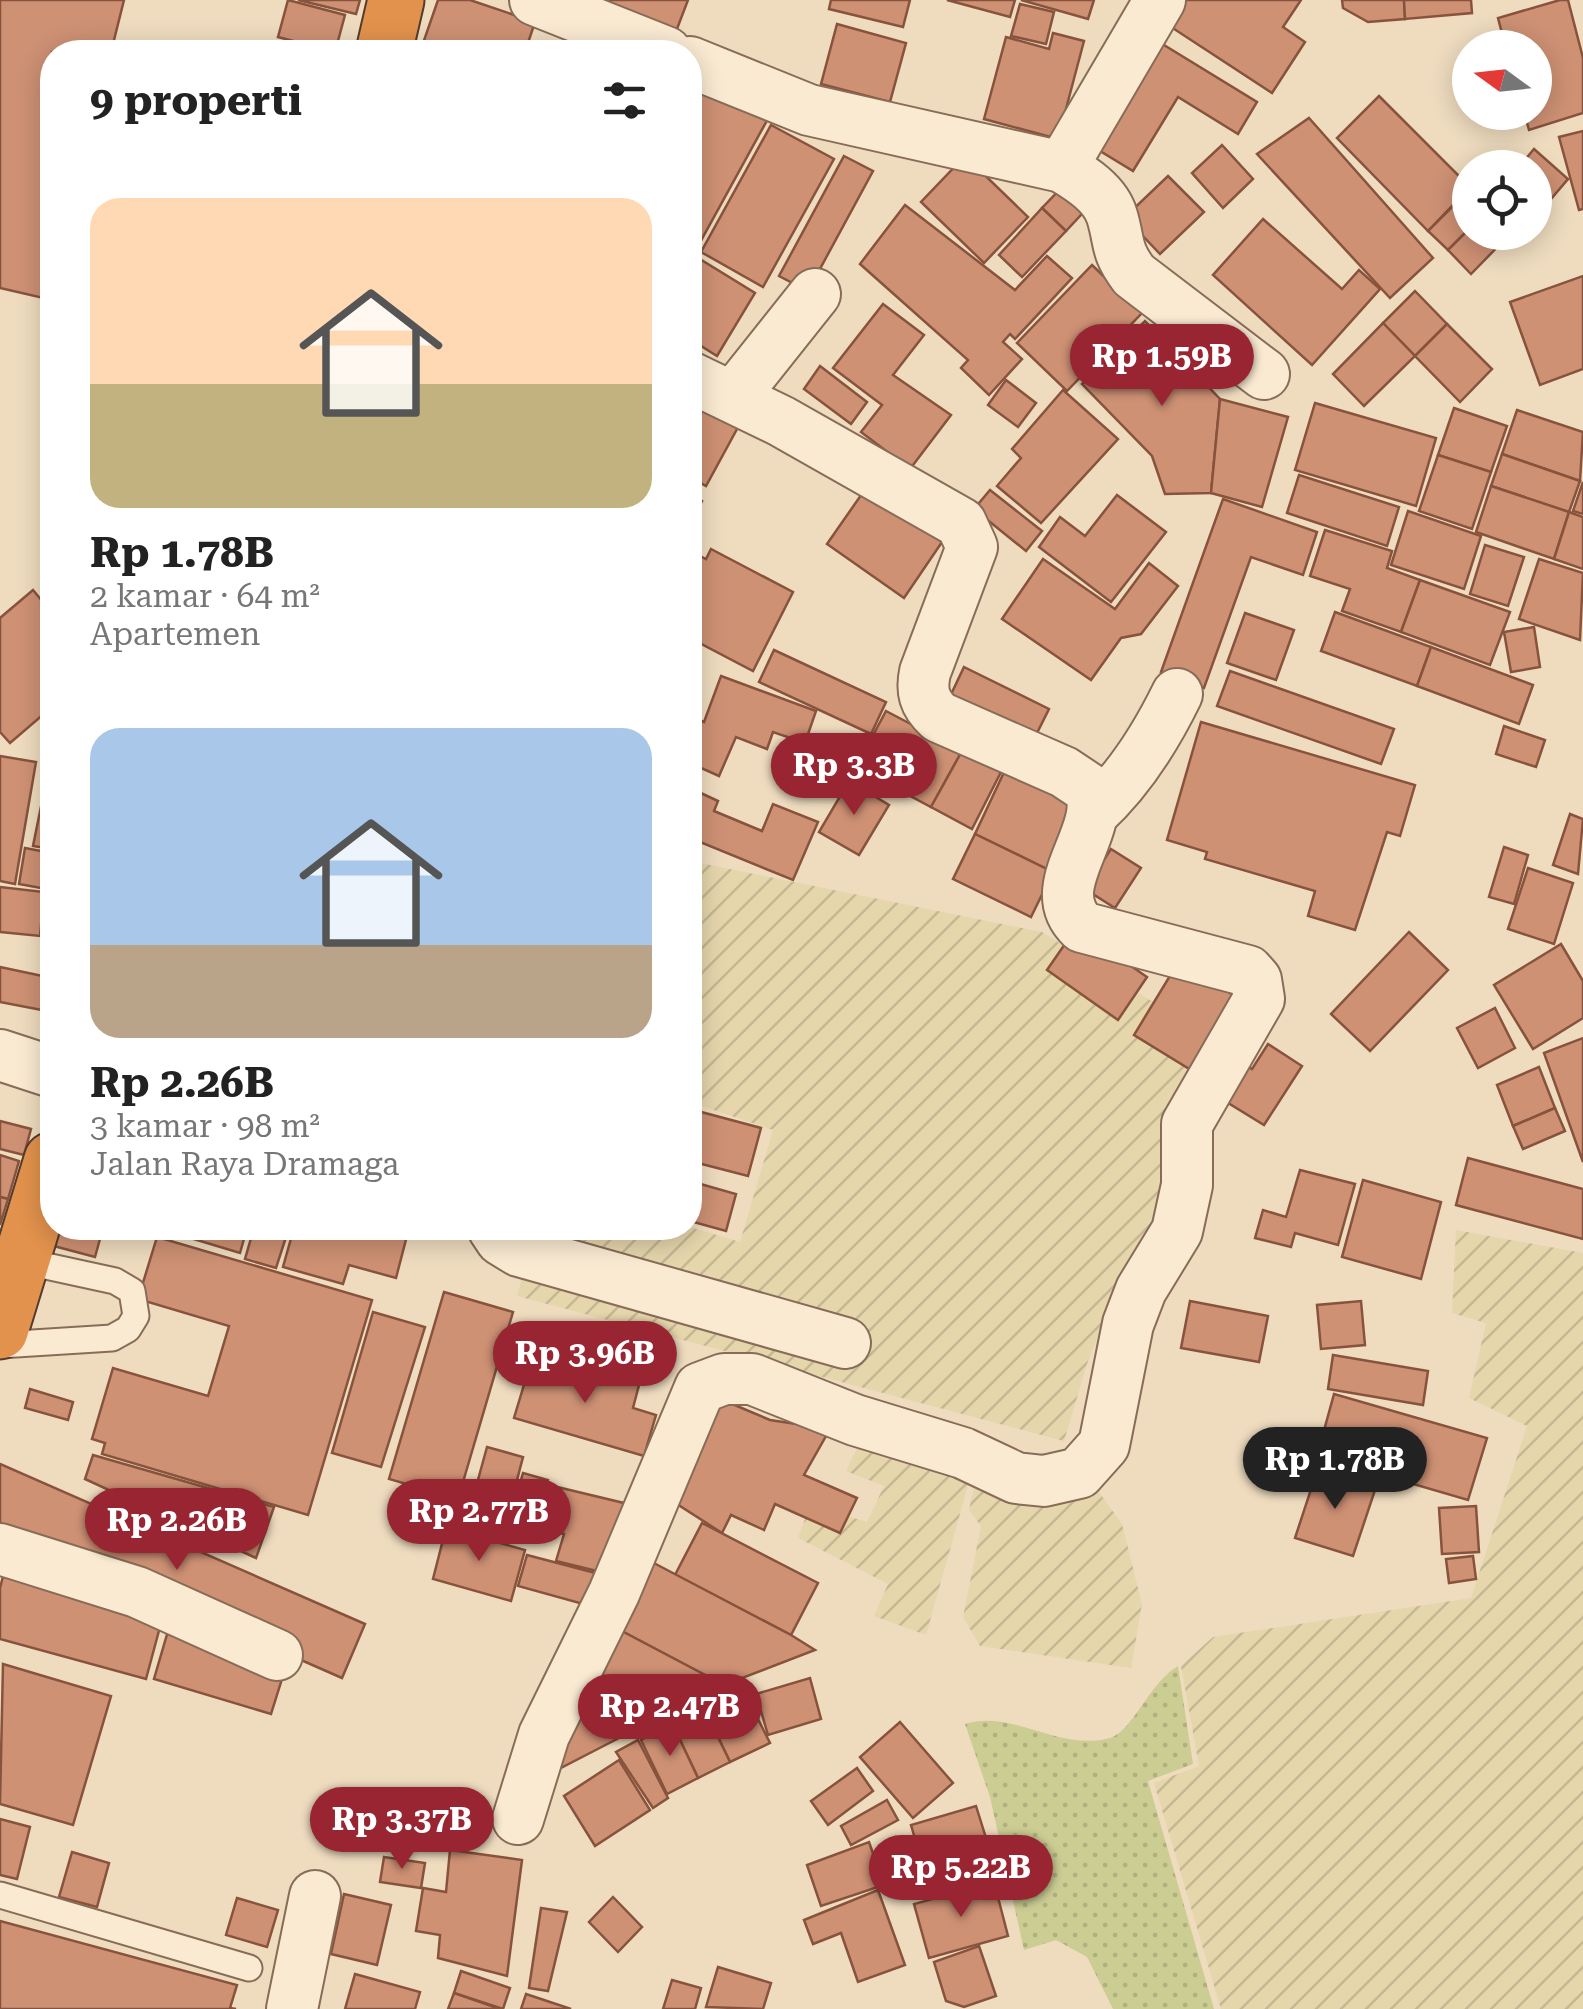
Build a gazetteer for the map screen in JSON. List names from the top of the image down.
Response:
{
  "north": "left",
  "page": {
    "heading": "9 properti",
    "list": [
      {
        "name": "Rp 1.78B",
        "note": "2 kamar · 64 m² · Apartemen"
      },
      {
        "name": "Rp 2.26B",
        "note": "3 kamar · 98 m² · Jalan Raya Dramaga"
      }
    ],
    "price": [
      "Rp 1.59B",
      "Rp 3.3B",
      "Rp 3.96B",
      "Rp 1.78B",
      "Rp 2.77B",
      "Rp 2.26B",
      "Rp 2.47B",
      "Rp 3.37B",
      "Rp 5.22B"
    ]
  }
}
